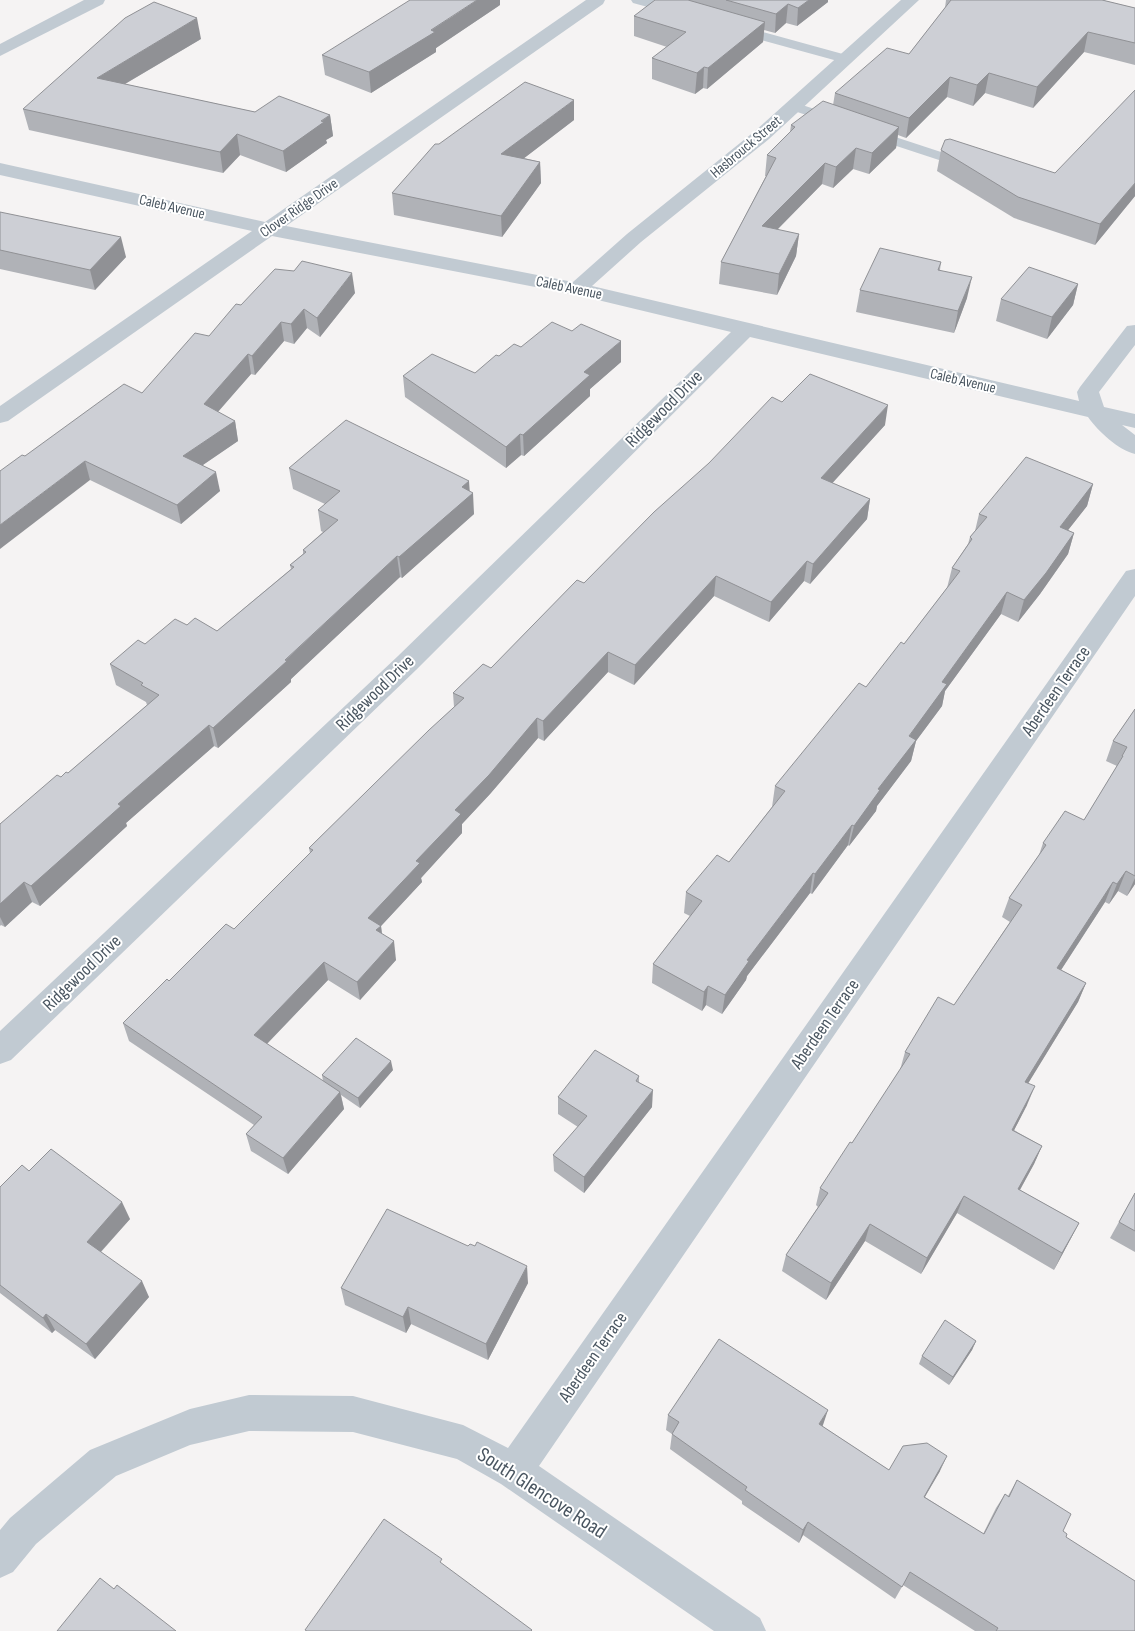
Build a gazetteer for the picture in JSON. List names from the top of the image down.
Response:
{
  "streets": {
    "street": [
      "Hasbrouck Street",
      "Caleb Avenue",
      "Clover Ridge Drive",
      "Ridgewood Drive",
      "Aberdeen Terrace",
      "South Glencove Road"
    ]
  },
  "crossings": [
    ["Hasbrouck Street", "Caleb Avenue"],
    ["Caleb Avenue", "Clover Ridge Drive"],
    ["Caleb Avenue", "Ridgewood Drive"],
    ["Aberdeen Terrace", "South Glencove Road"]
  ]
}
